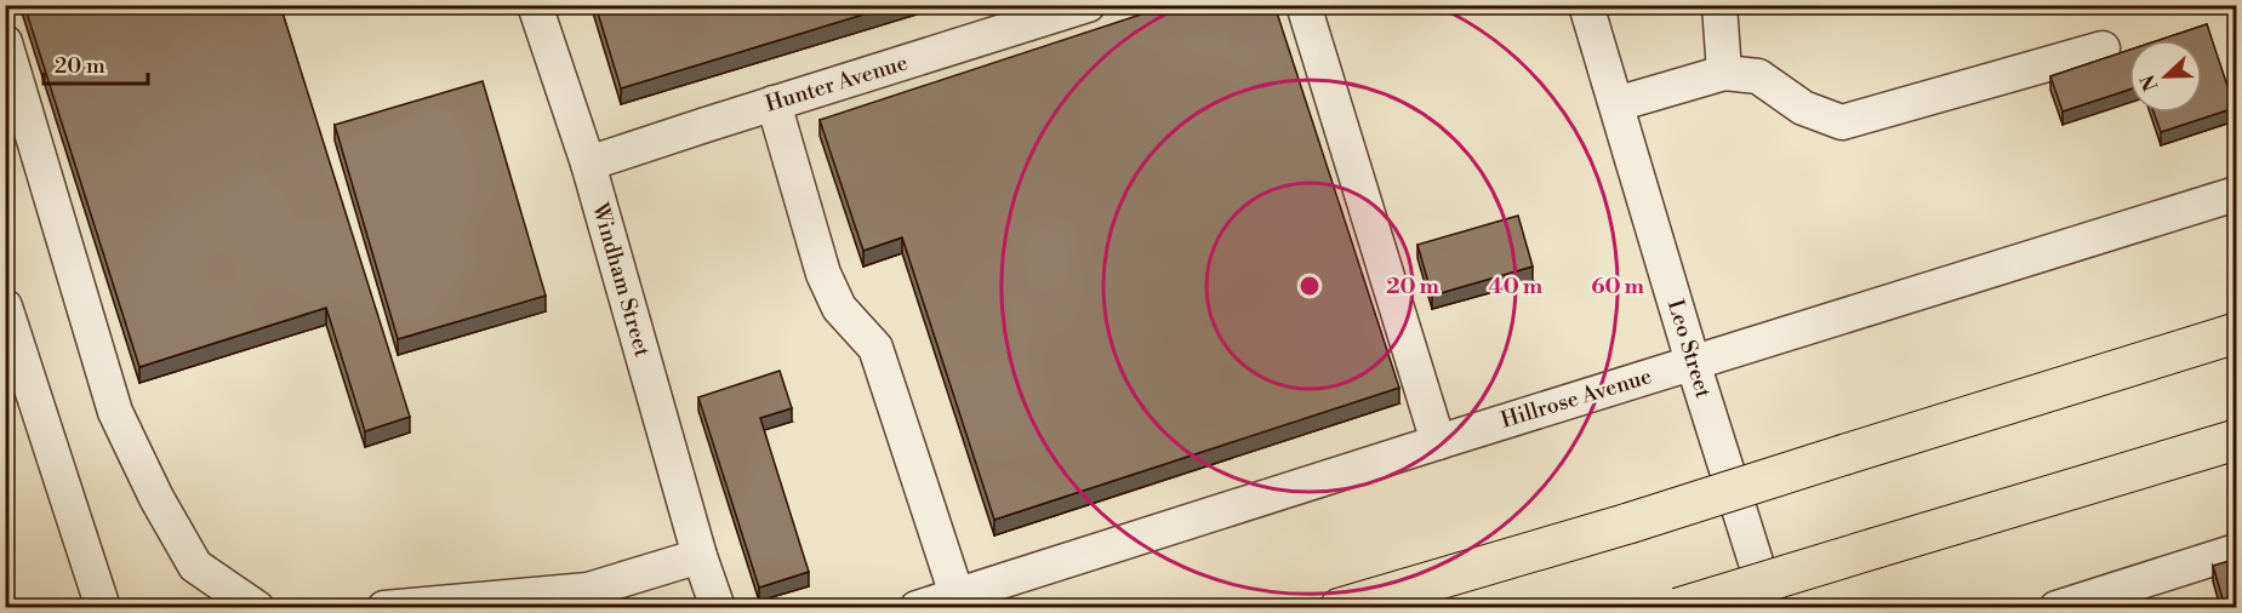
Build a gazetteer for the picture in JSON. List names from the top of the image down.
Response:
{
  "streets": {
    "street": [
      "Hunter Avenue",
      "Windham Street",
      "Leo Street",
      "Hillrose Avenue"
    ]
  },
  "crossings": [
    ["Hunter Avenue", "Windham Street"],
    ["Leo Street", "Hillrose Avenue"]
  ],
  "scale_bar": "20 m",
  "north": "left",
  "rings": ["20 m", "40 m", "60 m"]
}
